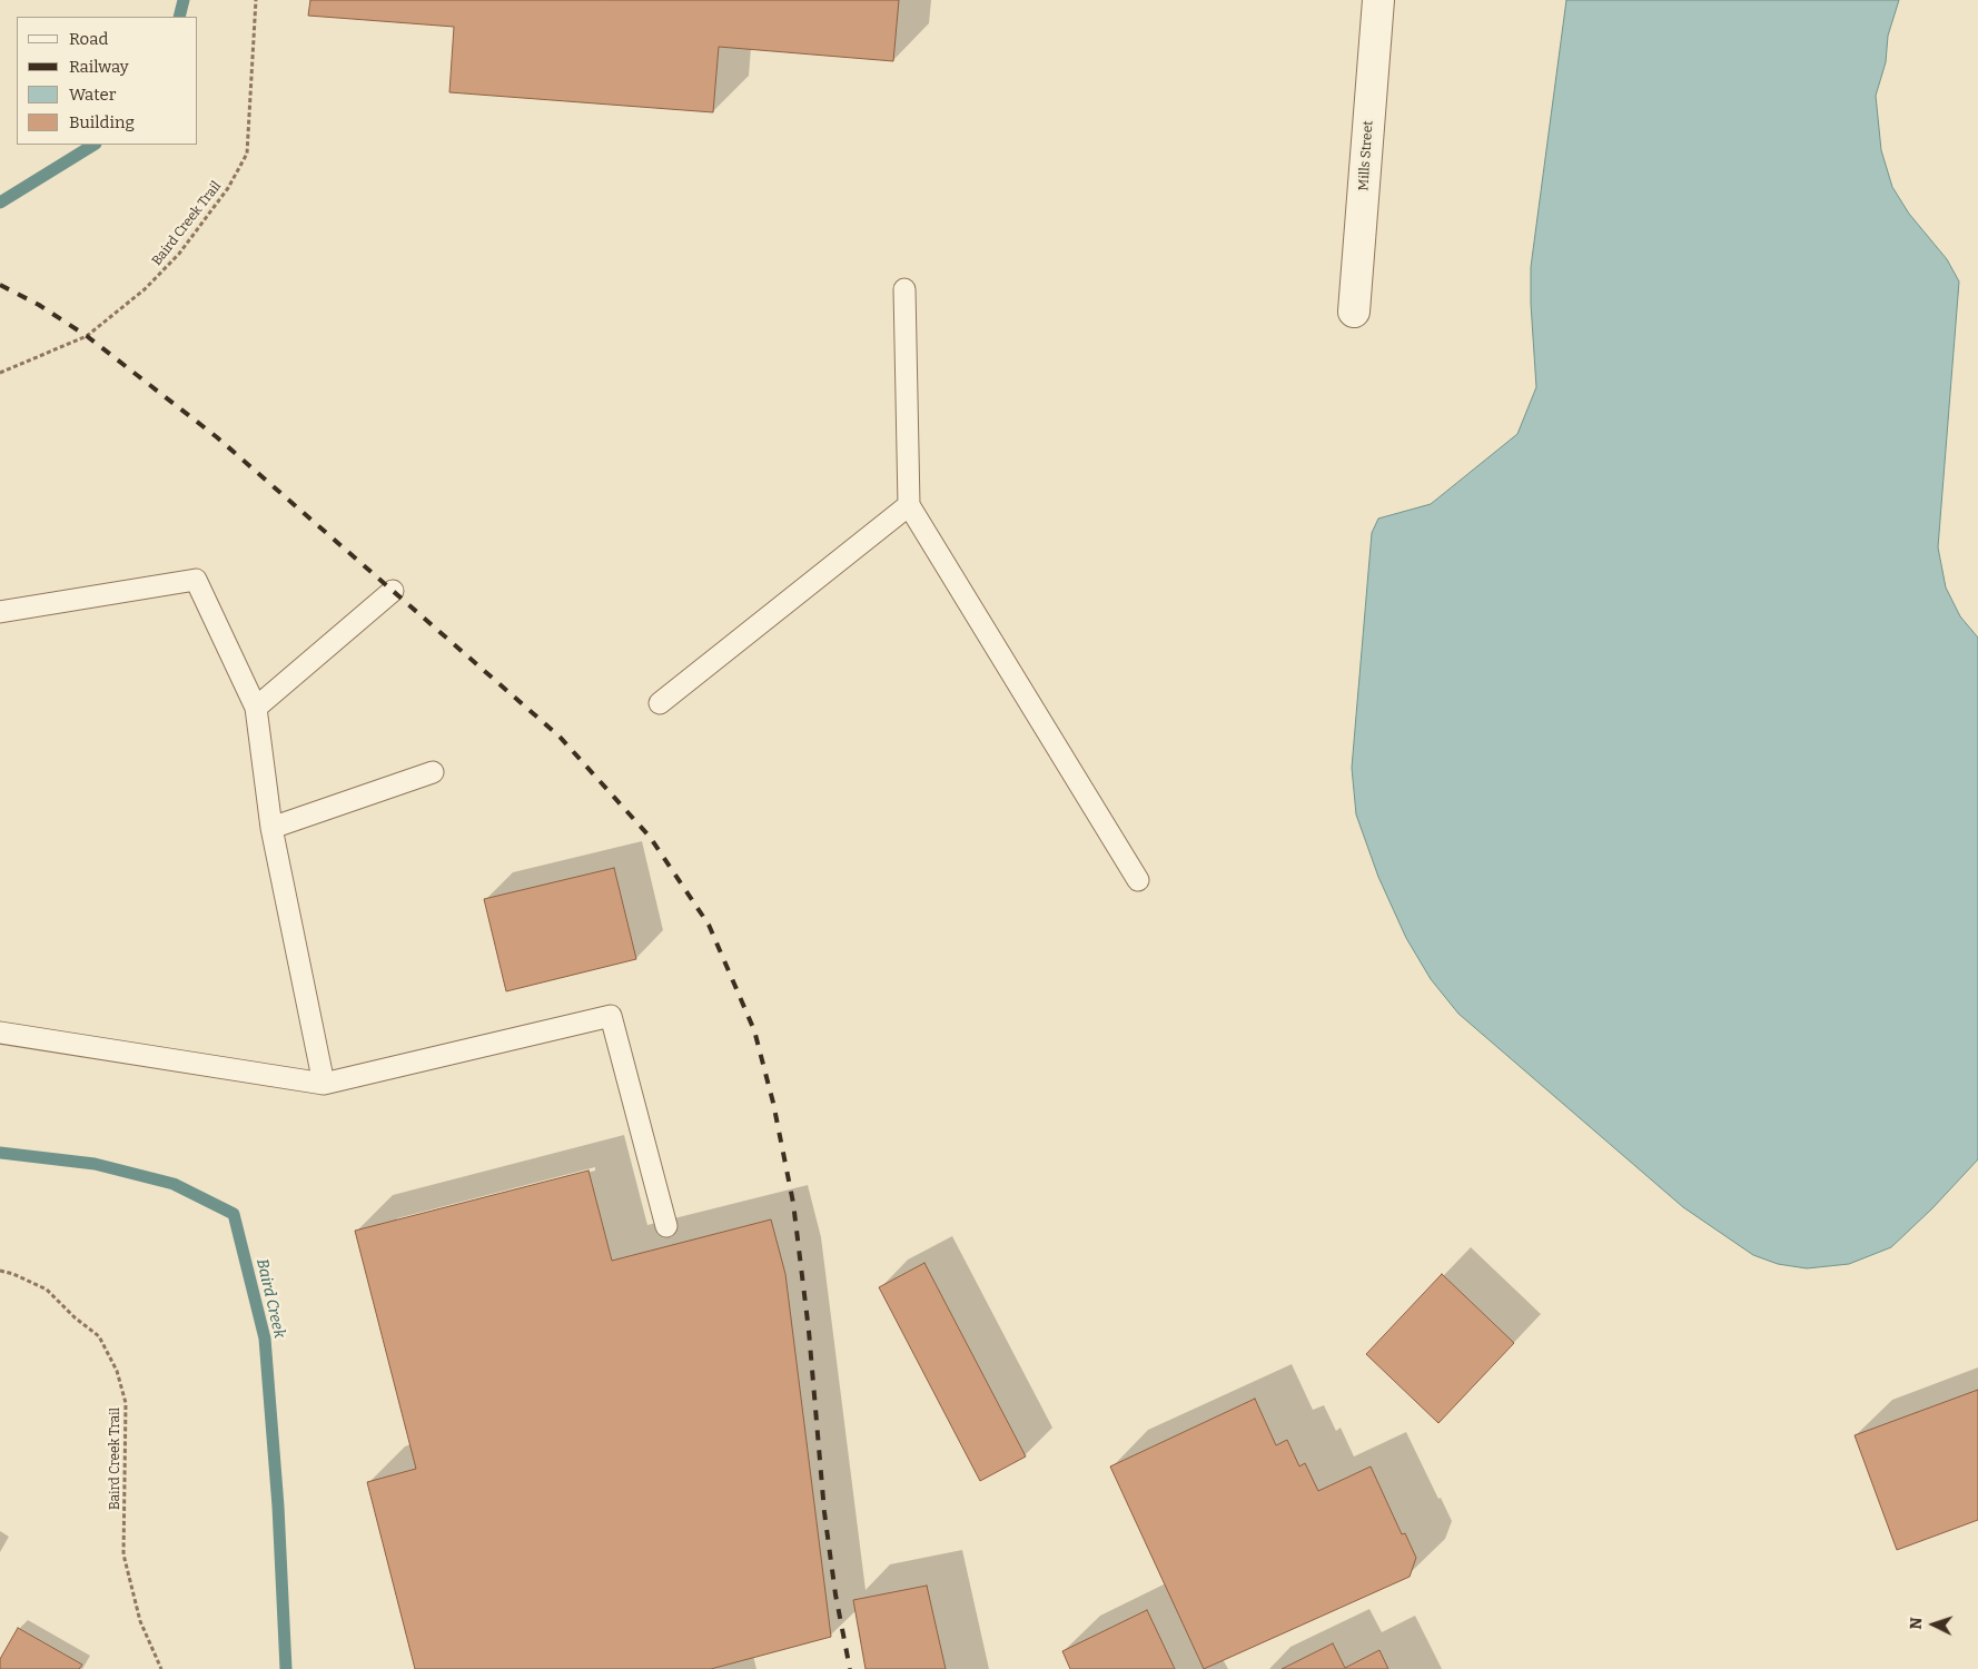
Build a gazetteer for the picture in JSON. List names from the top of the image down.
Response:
{
  "streets": {
    "street": ["Mills Street"],
    "path": ["Baird Creek Trail"]
  },
  "water": ["Baird Creek"],
  "legend": [
    "Road",
    "Railway",
    "Water",
    "Building"
  ],
  "north": "left"
}
